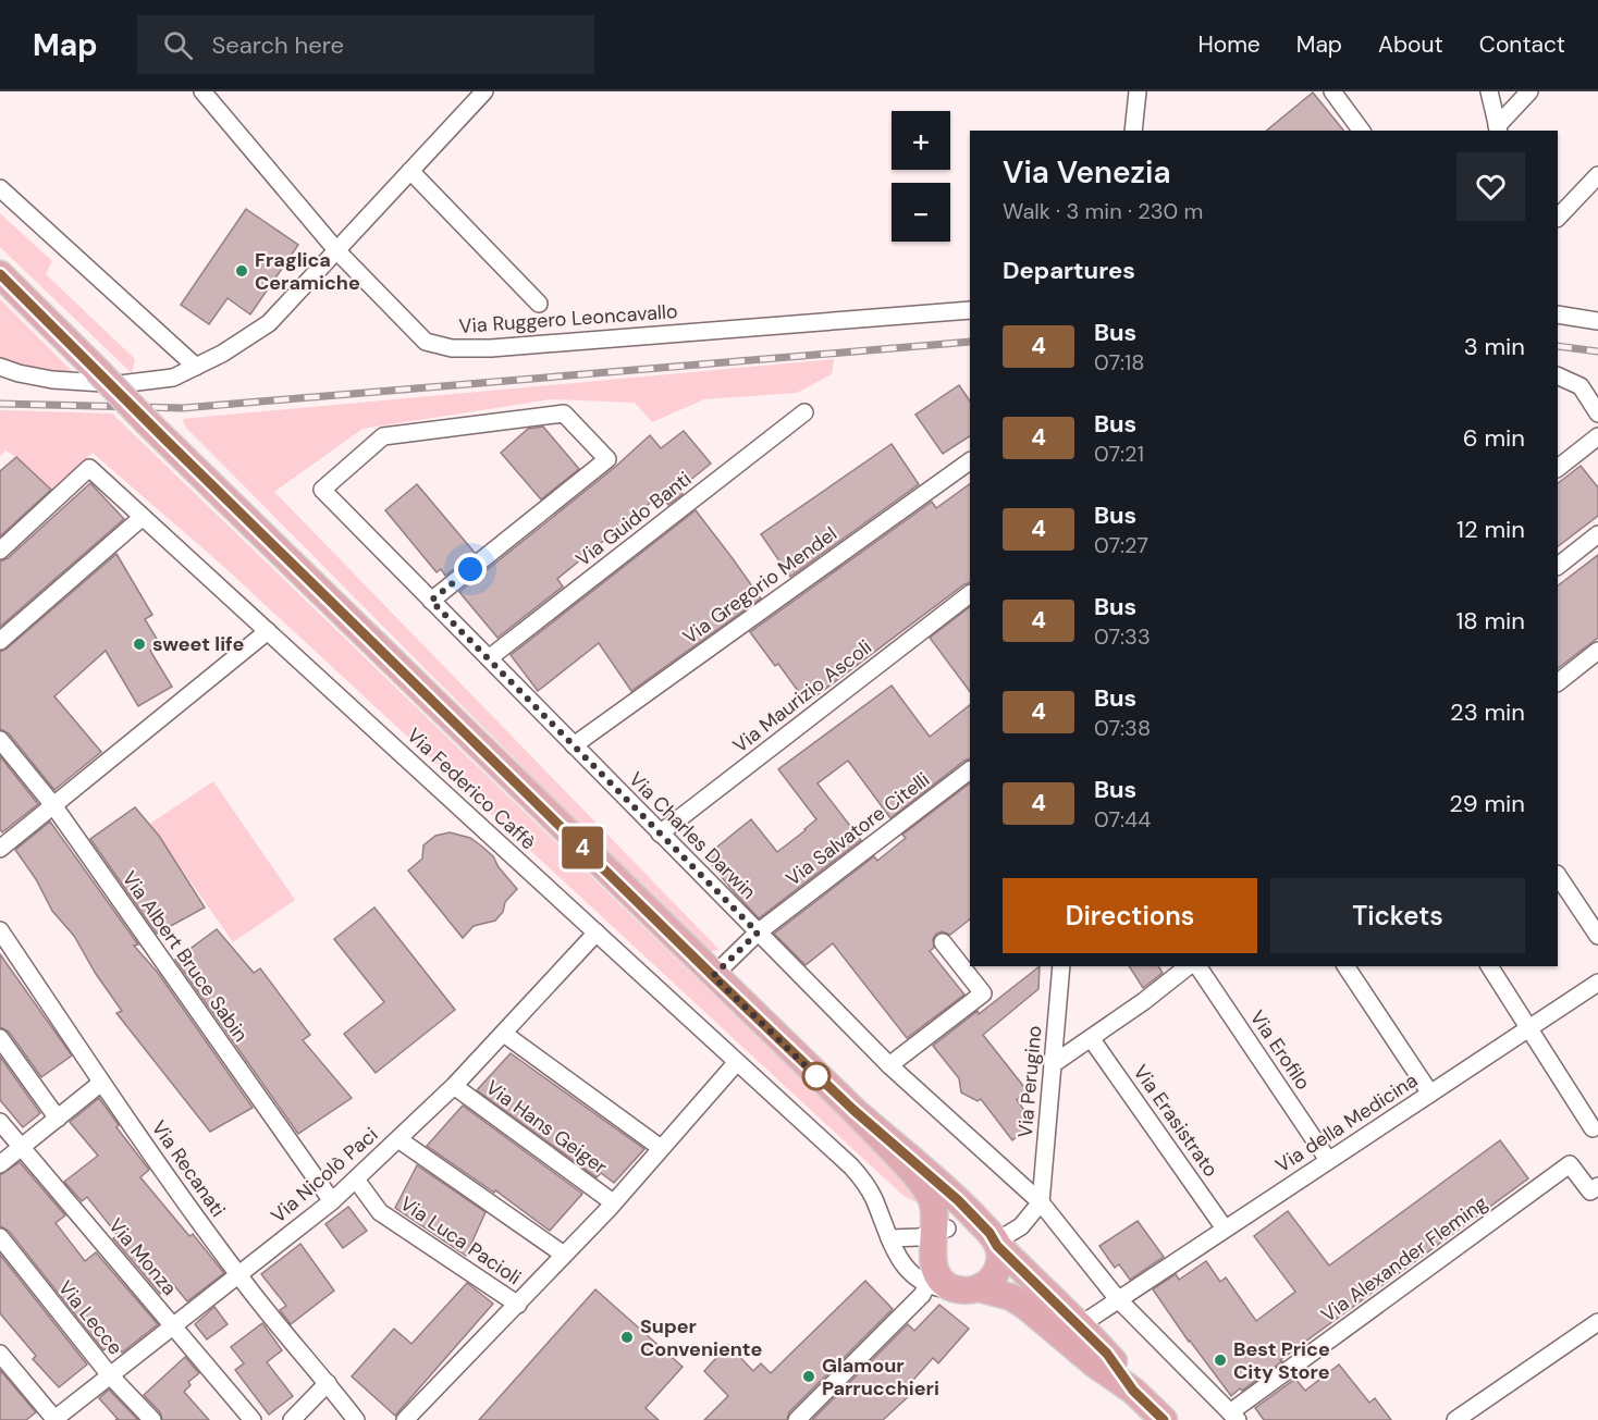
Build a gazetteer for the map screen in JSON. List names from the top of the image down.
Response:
{
  "streets": {
    "street": [
      "Via Ruggero Leoncavallo",
      "Via Guido Banti",
      "Via Gregorio Mendel",
      "Via Maurizio Ascoli",
      "Via Federico Caffè",
      "Via Salvatore Citelli",
      "Via Charles Darwin",
      "Via Albert Bruce Sabin",
      "Via Erofilo",
      "Via Perugino",
      "Via Erasistrato",
      "Via della Medicina",
      "Via Hans Geiger",
      "Via Recanati",
      "Via Nicolò Paci",
      "Via Luca Pacioli",
      "Via Monza",
      "Via Alexander Fleming",
      "Via Lecce"
    ]
  },
  "crossings": [
    ["Via Guido Banti", "Via Charles Darwin"],
    ["Via Gregorio Mendel", "Via Charles Darwin"],
    ["Via Maurizio Ascoli", "Via Charles Darwin"],
    ["Via Federico Caffè", "Via Nicolò Paci"],
    ["Via Salvatore Citelli", "Via Charles Darwin"],
    ["Via Charles Darwin", "Via Perugino"],
    ["Via Charles Darwin", "Via della Medicina"],
    ["Via Charles Darwin", "Via Alexander Fleming"],
    ["Via Albert Bruce Sabin", "Via Nicolò Paci"],
    ["Via Erofilo", "Via della Medicina"],
    ["Via Erasistrato", "Via della Medicina"],
    ["Via Hans Geiger", "Via Nicolò Paci"],
    ["Via Recanati", "Via Nicolò Paci"],
    ["Via Nicolò Paci", "Via Luca Pacioli"],
    ["Via Nicolò Paci", "Via Monza"],
    ["Via Nicolò Paci", "Via Lecce"]
  ],
  "places": [
    "Fraglica Ceramiche",
    "sweet life",
    "Super Conveniente",
    "Best Price City Store",
    "Glamour Parrucchieri"
  ],
  "lines": ["bus line 4"],
  "page": {
    "header": "Map",
    "search": "Search here",
    "nav": [
      "Home",
      "Map",
      "About",
      "Contact"
    ],
    "on_map": "4",
    "map_buttons": ["+", "−"],
    "heading": [
      ["Via Venezia", "Walk · 3 min · 230 m"],
      "Departures"
    ],
    "list": [
      {
        "mark": "4",
        "name": "Bus",
        "note": "07:18",
        "value": "3 min"
      },
      {
        "mark": "4",
        "name": "Bus",
        "note": "07:21",
        "value": "6 min"
      },
      {
        "mark": "4",
        "name": "Bus",
        "note": "07:27",
        "value": "12 min"
      },
      {
        "mark": "4",
        "name": "Bus",
        "note": "07:33",
        "value": "18 min"
      },
      {
        "mark": "4",
        "name": "Bus",
        "note": "07:38",
        "value": "23 min"
      },
      {
        "mark": "4",
        "name": "Bus",
        "note": "07:44",
        "value": "29 min"
      }
    ],
    "buttons": ["Directions", "Tickets"]
  }
}
